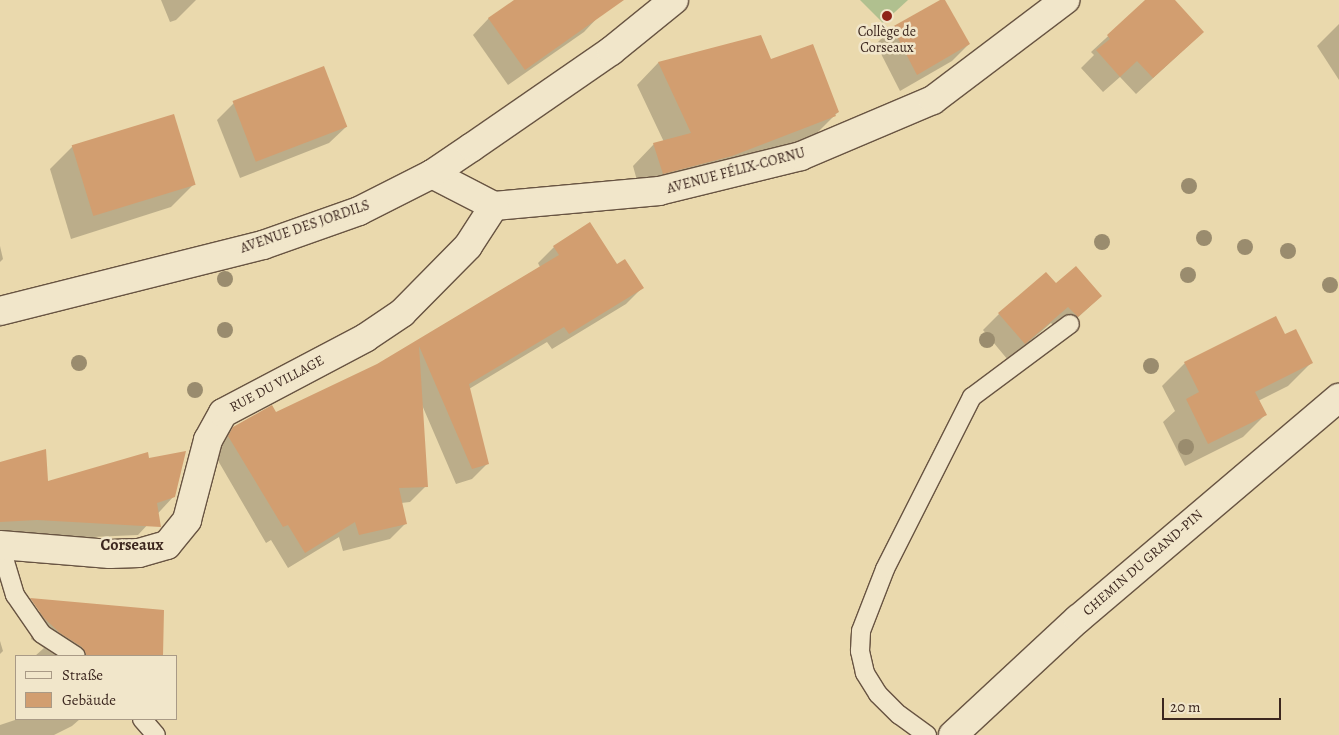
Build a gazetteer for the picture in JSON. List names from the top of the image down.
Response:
{
  "streets": {
    "street": [
      "AVENUE FÉLIX-CORNU",
      "AVENUE DES JORDILS",
      "RUE DU VILLAGE",
      "CHEMIN DU GRAND-PIN"
    ]
  },
  "crossings": [
    ["AVENUE FÉLIX-CORNU", "RUE DU VILLAGE"]
  ],
  "districts": ["Corseaux"],
  "places": ["Collège de Corseaux"],
  "legend": ["Straße", "Gebäude"],
  "scale_bar": "20 m"
}
